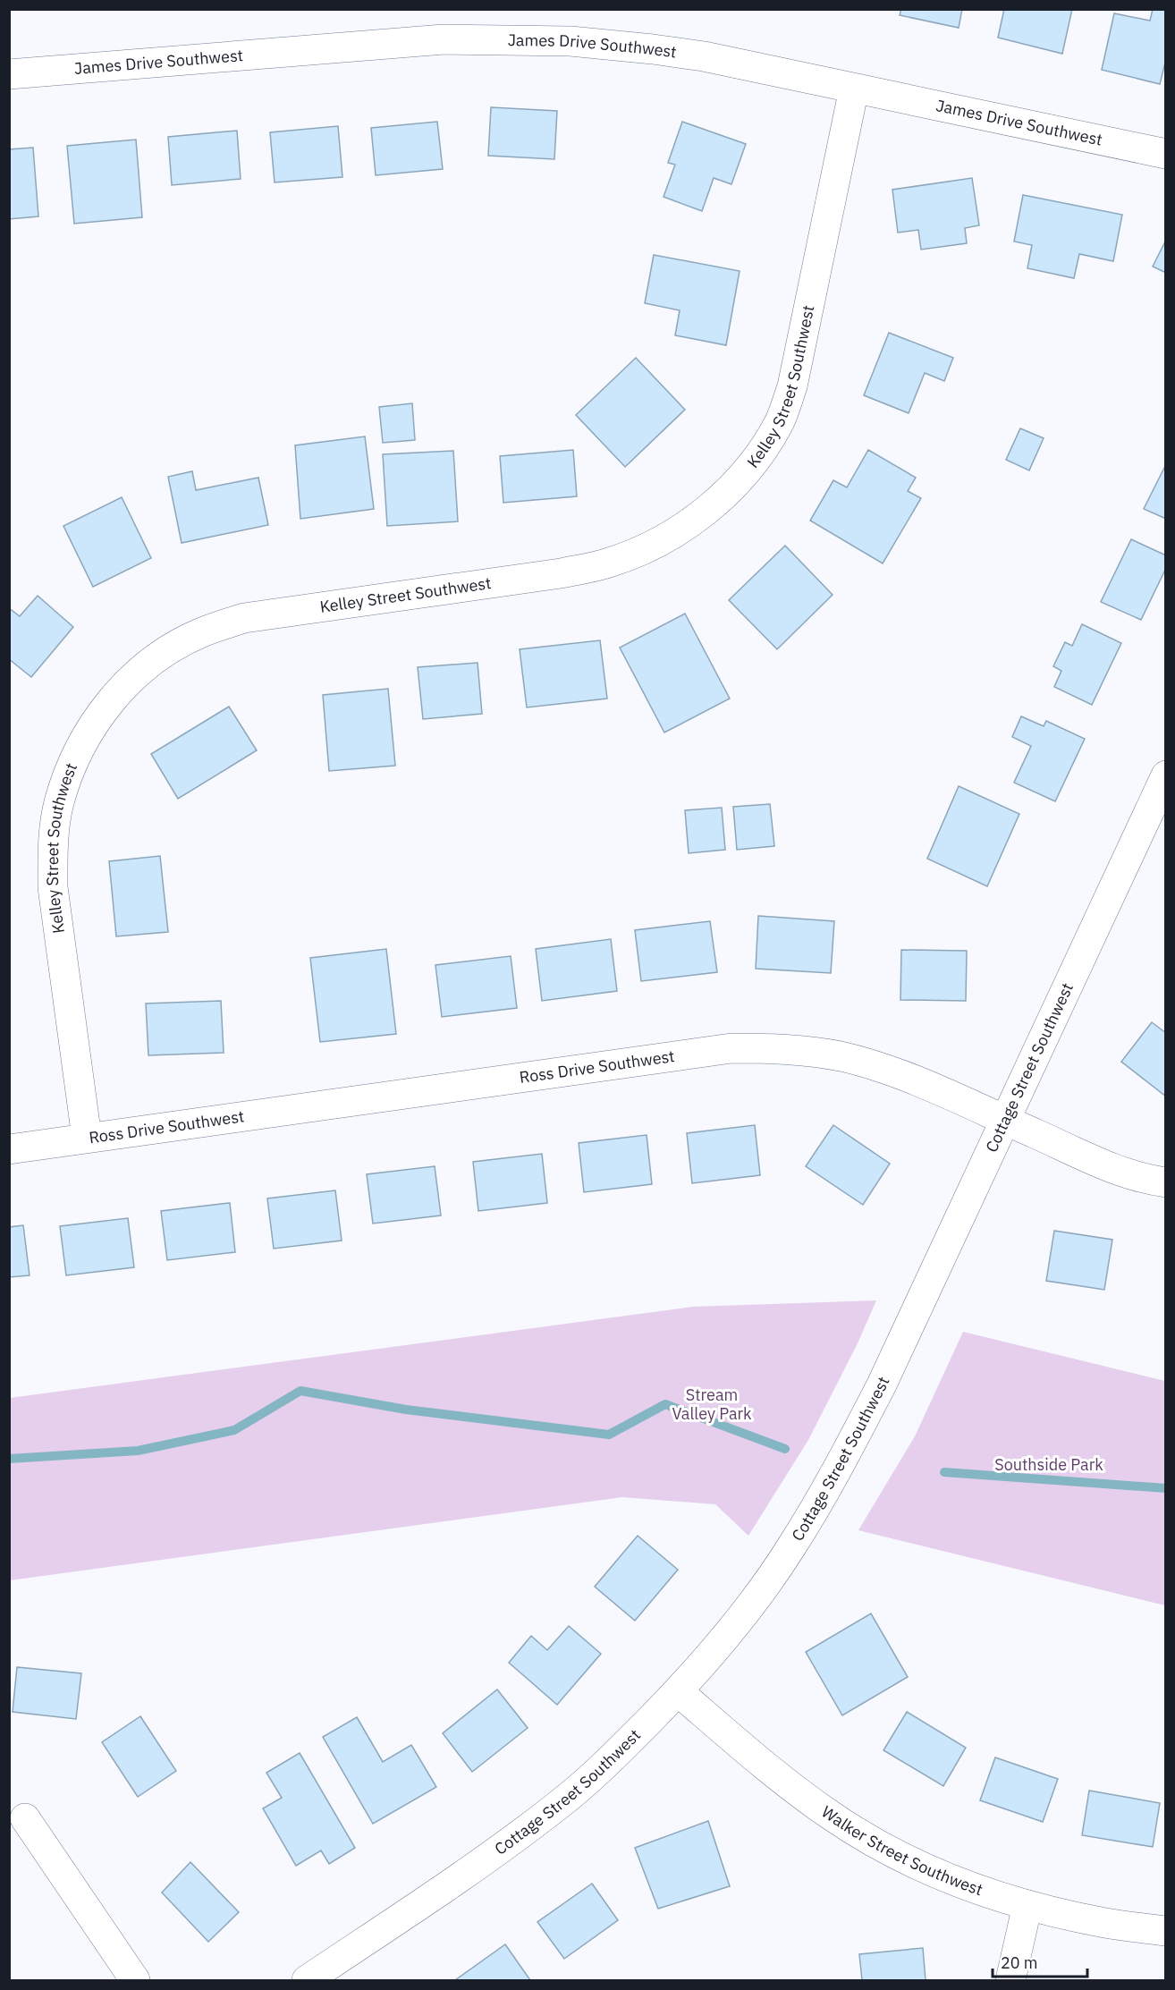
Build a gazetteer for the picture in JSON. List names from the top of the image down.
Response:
{
  "streets": {
    "street": [
      "James Drive Southwest",
      "Kelley Street Southwest",
      "Ross Drive Southwest",
      "Cottage Street Southwest",
      "Walker Street Southwest"
    ]
  },
  "crossings": [
    ["James Drive Southwest", "Kelley Street Southwest"],
    ["Kelley Street Southwest", "Ross Drive Southwest"],
    ["Ross Drive Southwest", "Cottage Street Southwest"],
    ["Cottage Street Southwest", "Walker Street Southwest"]
  ],
  "parks": ["Stream Valley Park", "Southside Park"],
  "scale_bar": "20 m"
}
